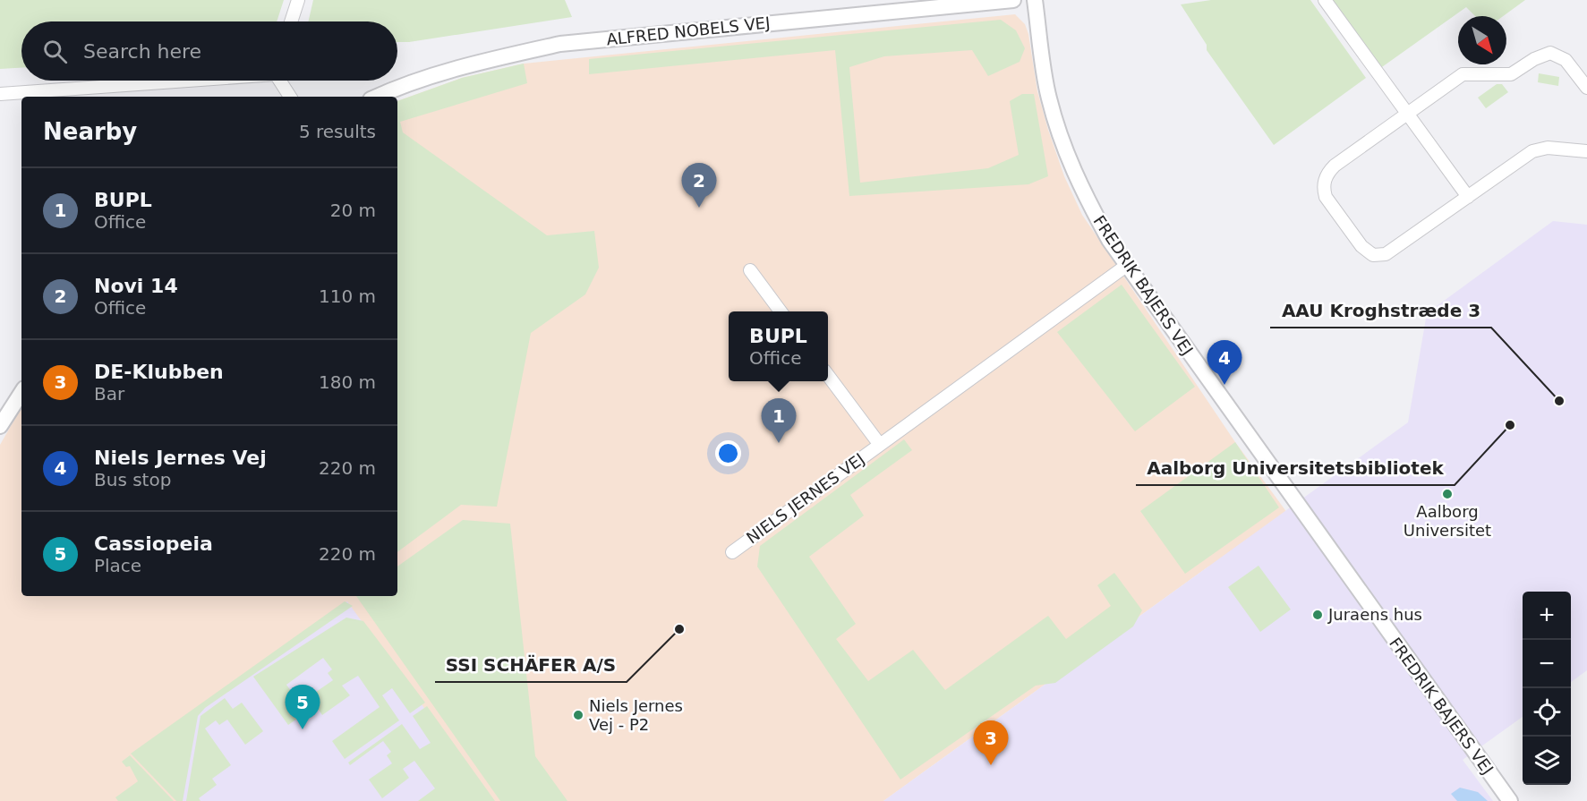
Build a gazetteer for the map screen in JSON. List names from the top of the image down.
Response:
{
  "streets": {
    "street": ["ALFRED NOBELS VEJ", "FREDRIK BAJERS VEJ", "NIELS JERNES VEJ"]
  },
  "crossings": [
    ["FREDRIK BAJERS VEJ", "NIELS JERNES VEJ"]
  ],
  "places": [
    "AAU Kroghstræde 3",
    "Aalborg Universitetsbibliotek",
    "Aalborg Universitet",
    "Juraens hus",
    "SSI SCHÄFER A/S",
    "Niels Jernes Vej - P2"
  ],
  "north": "bottom right",
  "page": {
    "search": "Search here",
    "heading": ["Nearby", "5 results"],
    "pins": [
      "2",
      "4",
      "1",
      "5",
      "3"
    ],
    "list": [
      {
        "mark": "1",
        "name": "BUPL",
        "note": "Office",
        "value": "20 m"
      },
      {
        "mark": "2",
        "name": "Novi 14",
        "note": "Office",
        "value": "110 m"
      },
      {
        "mark": "3",
        "name": "DE-Klubben",
        "note": "Bar",
        "value": "180 m"
      },
      {
        "mark": "4",
        "name": "Niels Jernes Vej",
        "note": "Bus stop",
        "value": "220 m"
      },
      {
        "mark": "5",
        "name": "Cassiopeia",
        "note": "Place",
        "value": "220 m"
      }
    ],
    "popup": ["BUPL", "Office"],
    "map_buttons": ["+", "−"]
  }
}
